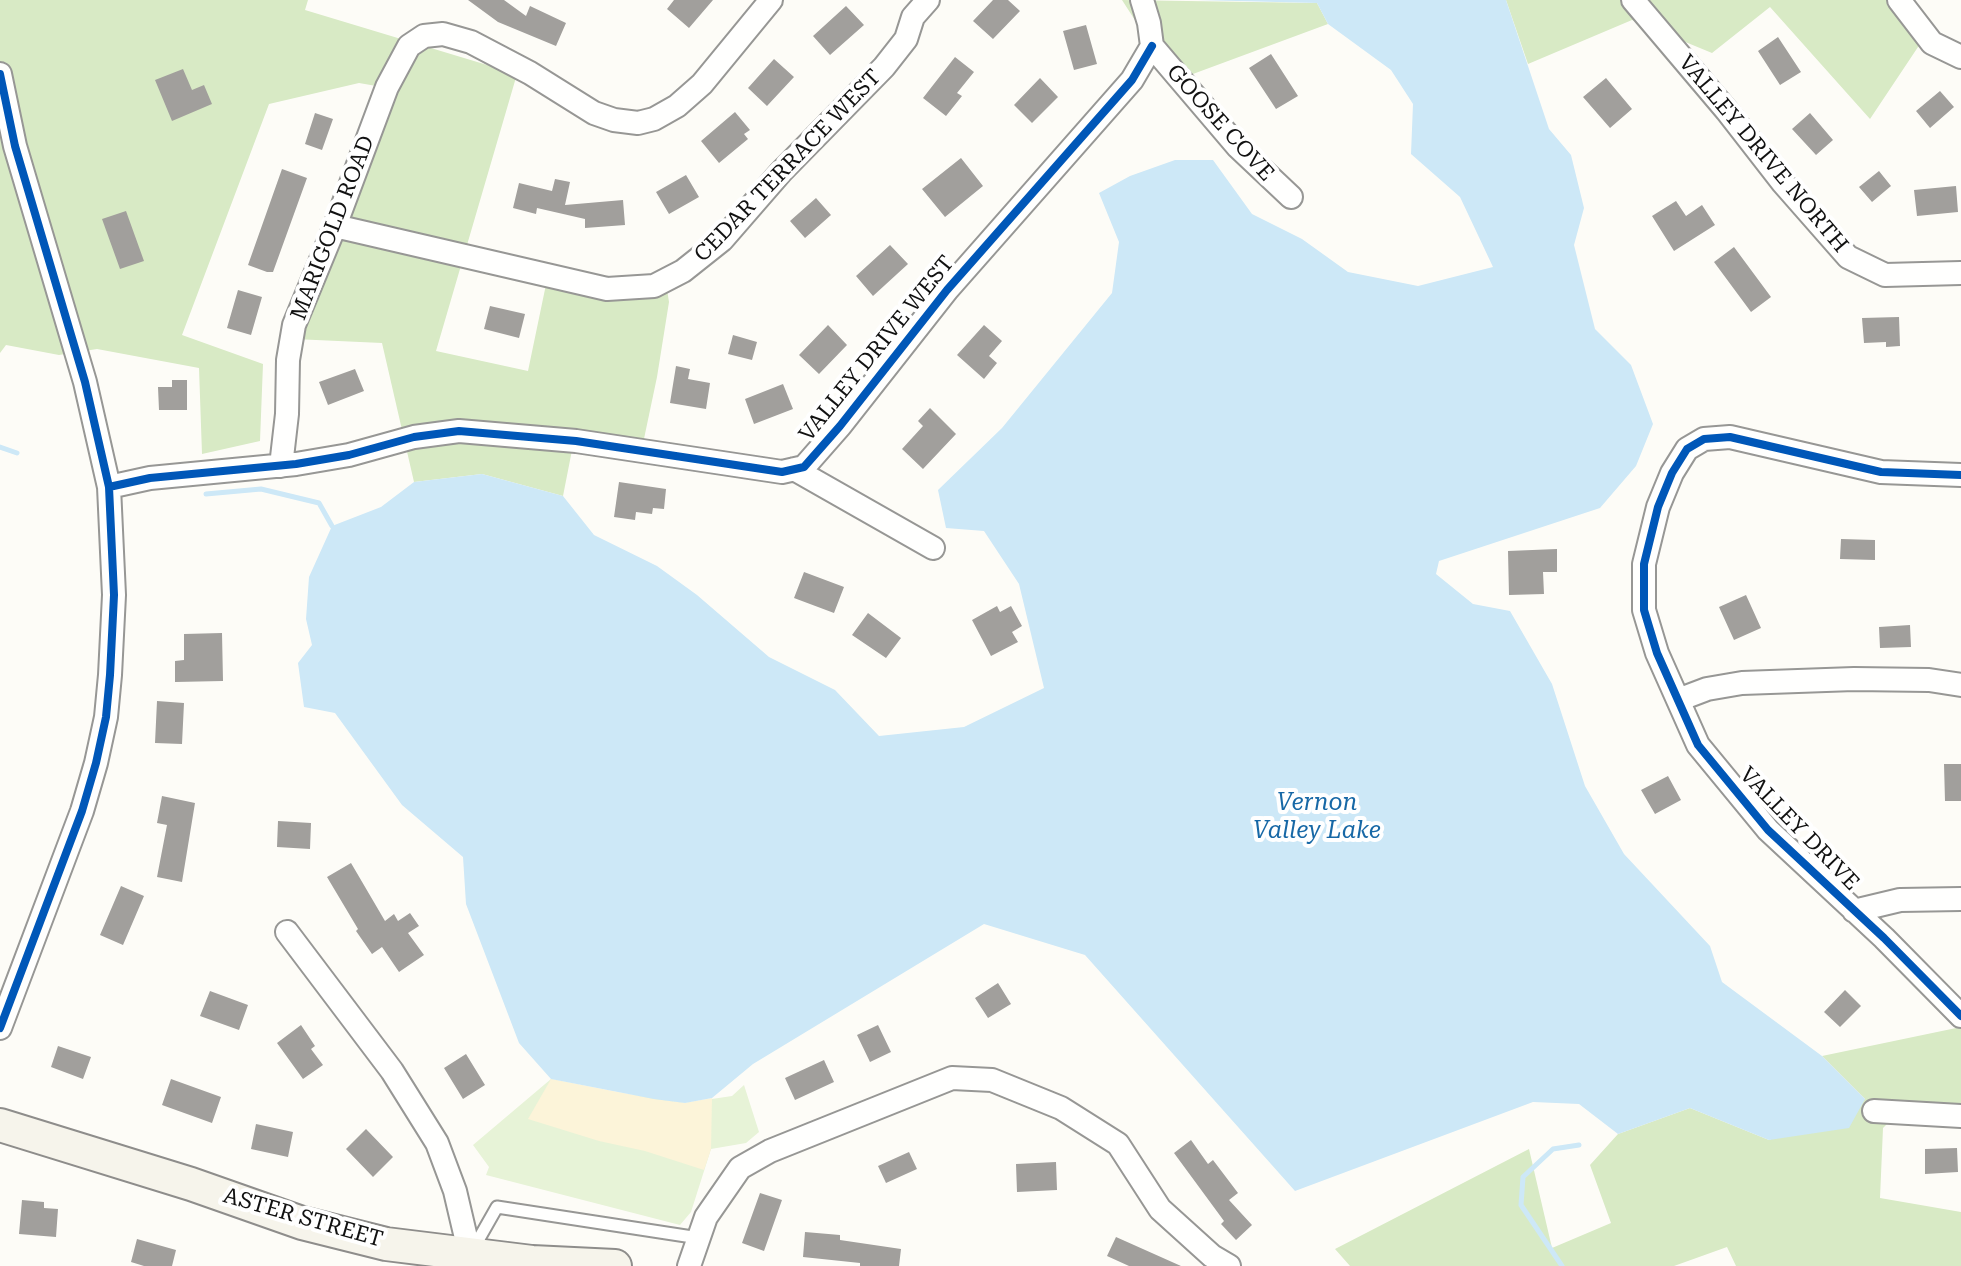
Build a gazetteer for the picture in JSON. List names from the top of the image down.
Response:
{
  "streets": {
    "street": [
      "GOOSE COVE",
      "VALLEY DRIVE NORTH",
      "CEDAR TERRACE WEST",
      "MARIGOLD ROAD",
      "VALLEY DRIVE WEST",
      "VALLEY DRIVE",
      "ASTER STREET"
    ]
  },
  "crossings": [
    ["GOOSE COVE", "VALLEY DRIVE WEST"],
    ["CEDAR TERRACE WEST", "MARIGOLD ROAD"],
    ["MARIGOLD ROAD", "VALLEY DRIVE WEST"]
  ],
  "water": ["Vernon Valley Lake"]
}
